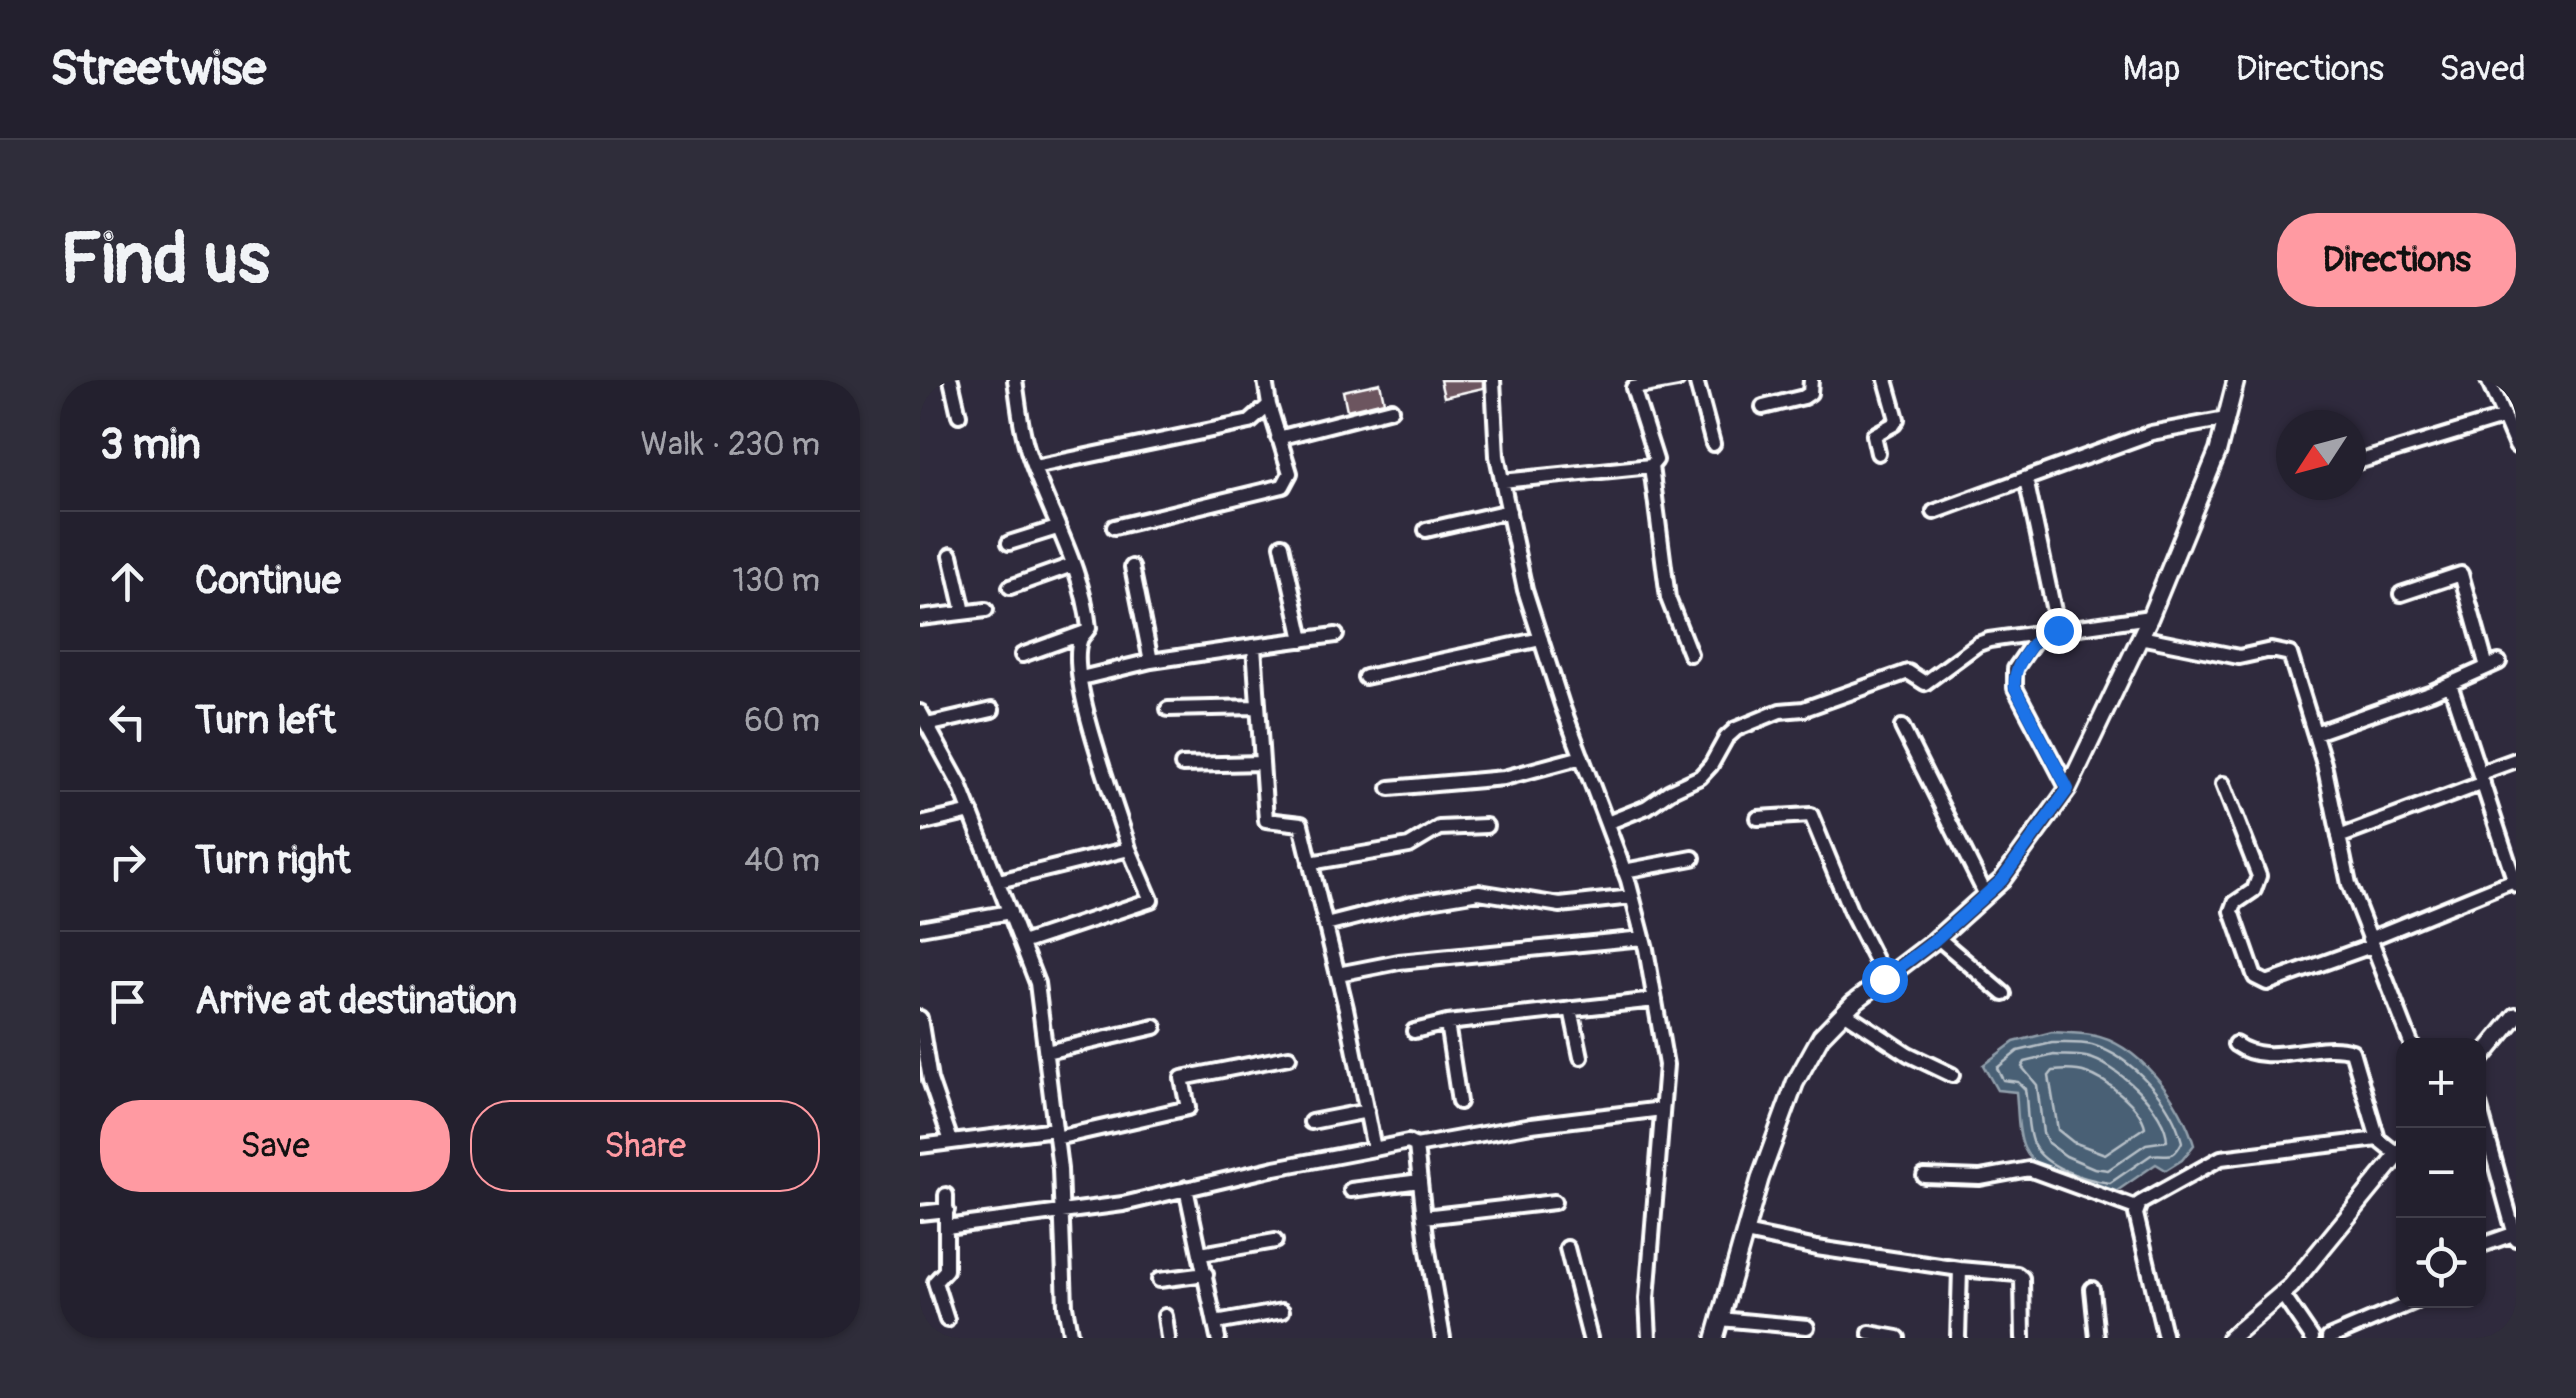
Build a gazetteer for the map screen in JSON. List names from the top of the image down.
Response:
{
  "north": "bottom left",
  "page": {
    "header": "Streetwise",
    "nav": ["Map", "Directions", "Saved"],
    "buttons": [
      "Directions",
      ["Save", "Share"]
    ],
    "title": "Find us",
    "heading": ["3 min", "Walk · 230 m"],
    "list": [
      ["Continue", "130 m"],
      ["Turn left", "60 m"],
      ["Turn right", "40 m"],
      "Arrive at destination"
    ],
    "map_buttons": ["+", "−"]
  }
}
